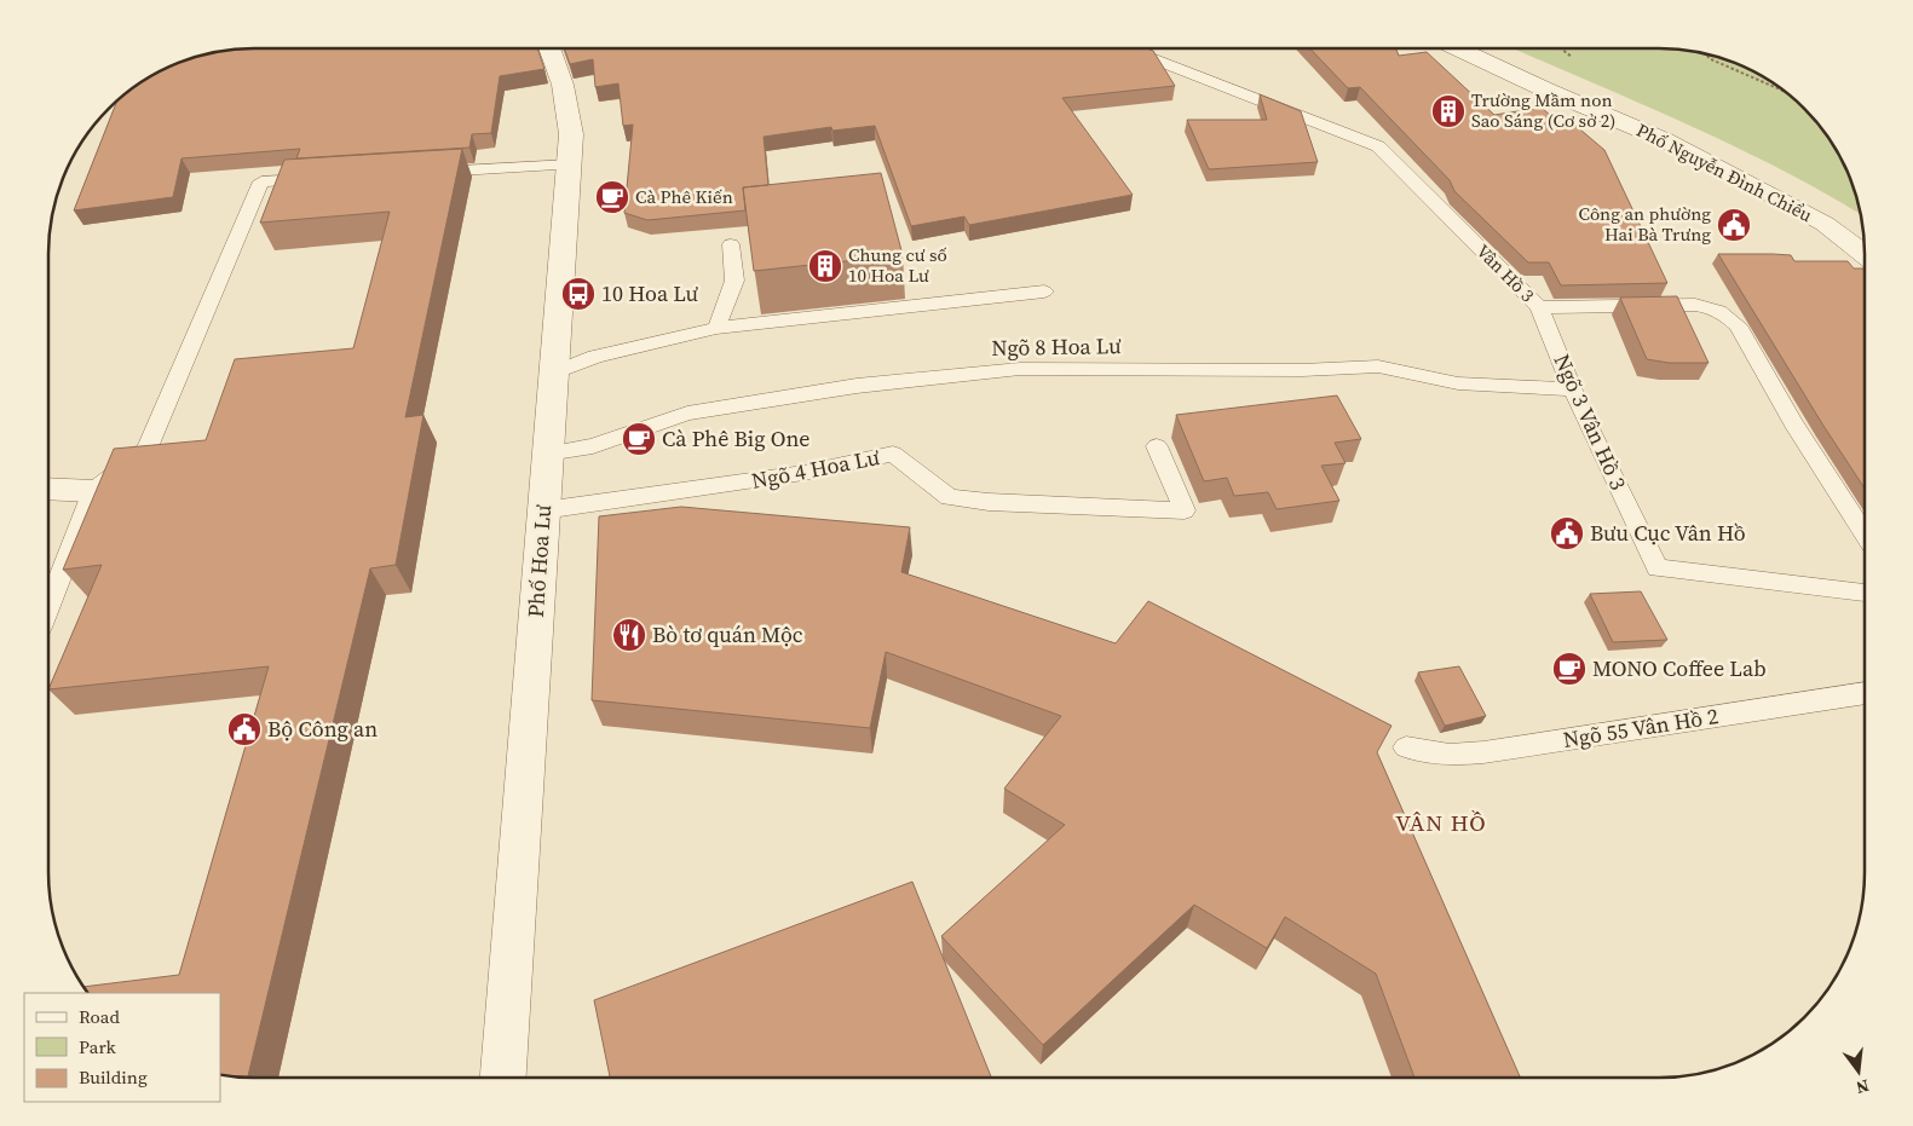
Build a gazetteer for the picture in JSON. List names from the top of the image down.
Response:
{
  "streets": {
    "street": ["Phố Nguyễn Đình Chiểu", "Phố Hoa Lư"],
    "lane": [
      "Vân Hồ 3",
      "Ngõ 8 Hoa Lư",
      "Ngõ 3 Vân Hồ 3",
      "Ngõ 4 Hoa Lư",
      "Ngõ 55 Vân Hồ 2"
    ]
  },
  "crossings": [
    ["Vân Hồ 3", "Ngõ 3 Vân Hồ 3"],
    ["Ngõ 8 Hoa Lư", "Ngõ 3 Vân Hồ 3"],
    ["Ngõ 8 Hoa Lư", "Phố Hoa Lư"],
    ["Ngõ 4 Hoa Lư", "Phố Hoa Lư"]
  ],
  "districts": ["VÂN HỒ"],
  "places": {
    "building": ["Trường Mầm non Sao Sáng (Cơ sở 2)", "Chung cư số 10 Hoa Lư"],
    "cafe": ["Cà Phê Kiến", "Cà Phê Big One", "MONO Coffee Lab"],
    "public building": ["Công an phường Hai Bà Trưng", "Bưu Cục Vân Hồ", "Bộ Công an"],
    "bus stop": ["10 Hoa Lư"],
    "restaurant": ["Bò tơ quán Mộc"]
  },
  "legend": ["Road", "Park", "Building"],
  "north": "bottom"
}
